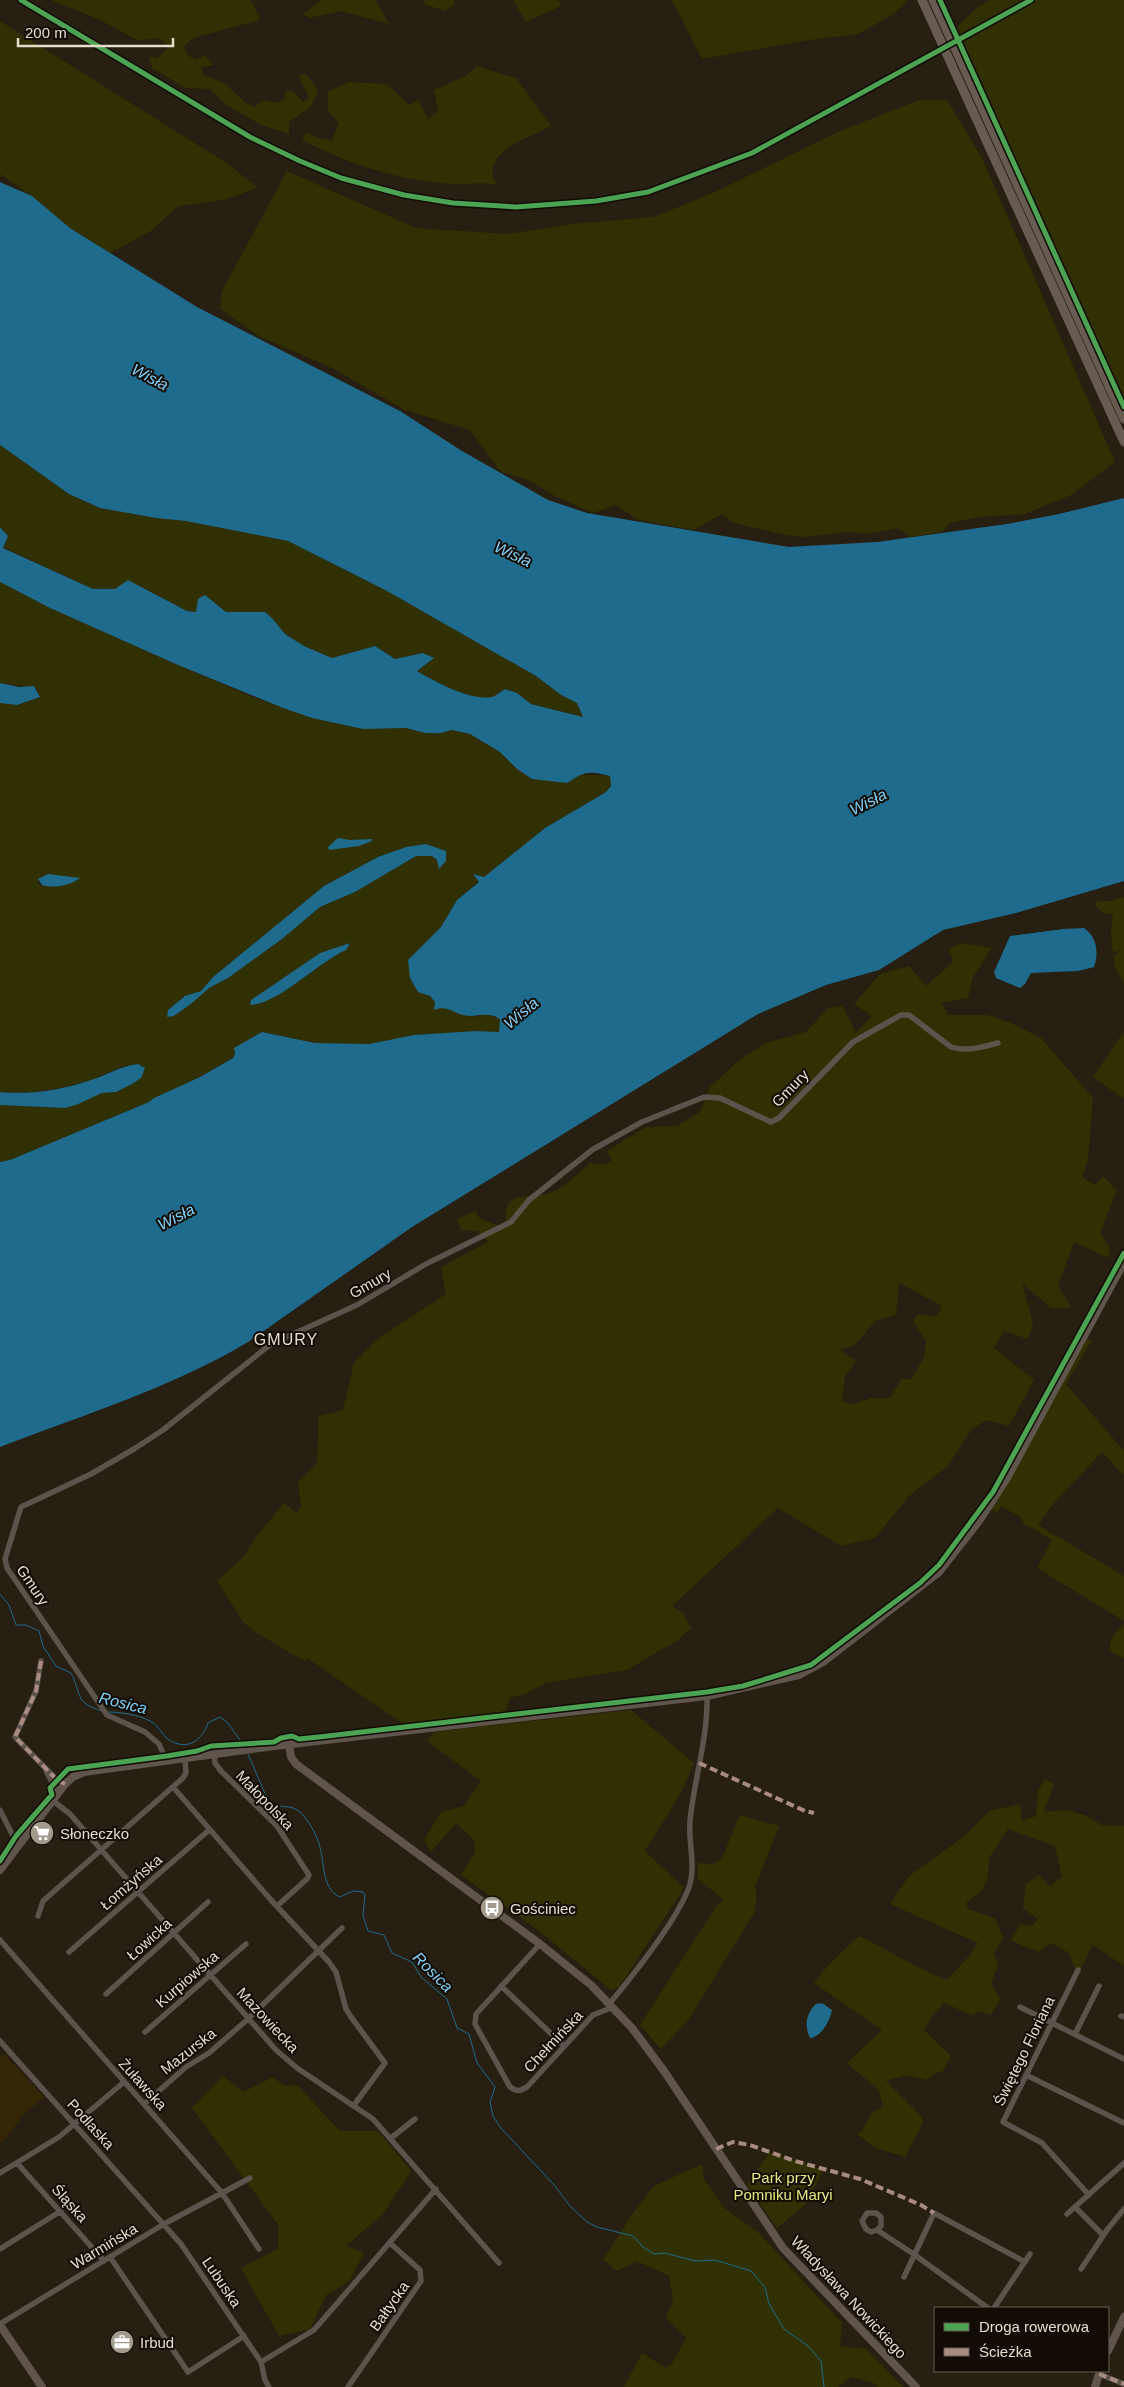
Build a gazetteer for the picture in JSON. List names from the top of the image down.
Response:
{
  "streets": {
    "street": [
      "Gmury",
      "Małopolska",
      "Łomżyńska",
      "Łowicka",
      "Kurpiowska",
      "Mazowiecka",
      "Chełmińska",
      "Mazurska",
      "Świętego Floriana",
      "Żuławska",
      "Podlaska",
      "Śląska",
      "Warmińska",
      "Lubuska",
      "Władysława Nowickiego",
      "Bałtycka"
    ]
  },
  "crossings": [
    ["Łomżyńska", "Mazowiecka"],
    ["Łowicka", "Mazowiecka"],
    ["Kurpiowska", "Mazowiecka"],
    ["Mazowiecka", "Mazurska"],
    ["Chełmińska", "Władysława Nowickiego"],
    ["Mazurska", "Żuławska"],
    ["Żuławska", "Warmińska"],
    ["Podlaska", "Warmińska"],
    ["Podlaska", "Lubuska"],
    ["Śląska", "Warmińska"],
    ["Warmińska", "Lubuska"]
  ],
  "districts": ["GMURY"],
  "water": ["Wisła", "Rosica"],
  "parks": ["Park przy Pomniku Maryi"],
  "places": {
    "supermarket": ["Słoneczko"],
    "bus stop": ["Gościniec"],
    "office": ["Irbud"]
  },
  "legend": ["Droga rowerowa", "Ścieżka"],
  "scale_bar": "200 m"
}
